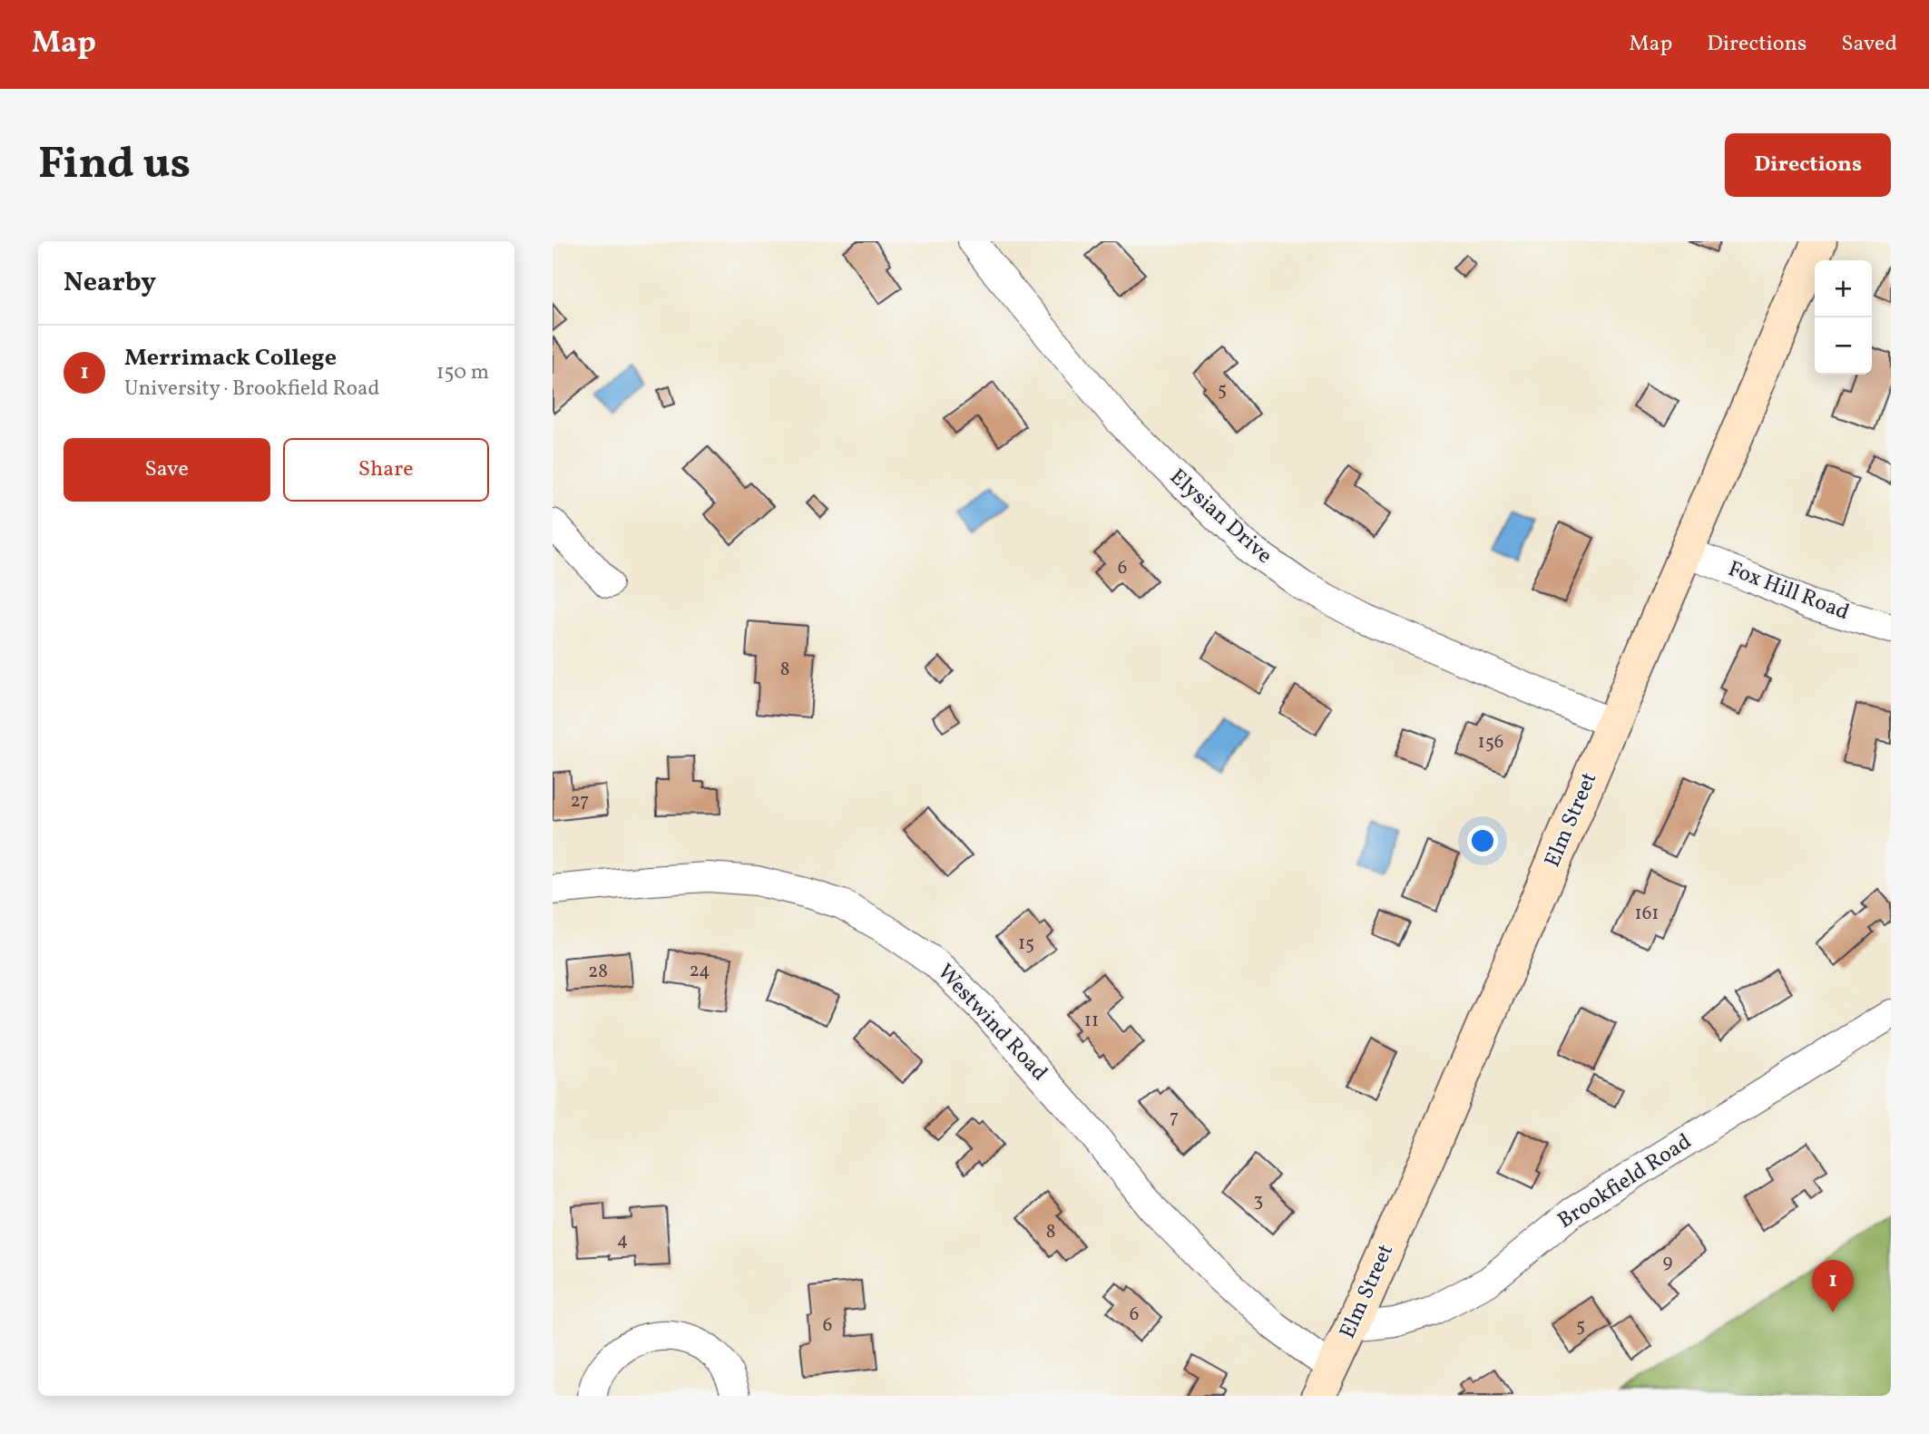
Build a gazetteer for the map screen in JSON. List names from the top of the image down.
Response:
{
  "streets": {
    "main road": ["Elm Street"],
    "street": [
      "Elysian Drive",
      "Fox Hill Road",
      "Westwind Road",
      "Brookfield Road"
    ]
  },
  "crossings": [
    ["Elysian Drive", "Elm Street"],
    ["Fox Hill Road", "Elm Street"],
    ["Elm Street", "Westwind Road"],
    ["Elm Street", "Brookfield Road"]
  ],
  "house_numbers": [
    "5",
    "6",
    "8",
    "156",
    "27",
    "161",
    "15",
    "24",
    "28",
    "11",
    "7",
    "3",
    "8",
    "4",
    "9",
    "6",
    "6",
    "5"
  ],
  "page": {
    "header": "Map",
    "nav": ["Map", "Directions", "Saved"],
    "buttons": [
      "Directions",
      ["Save", "Share"]
    ],
    "title": "Find us",
    "heading": "Nearby",
    "map_buttons": ["+", "−"],
    "list": [
      {
        "mark": "1",
        "name": "Merrimack College",
        "note": "University · Brookfield Road",
        "value": "150 m"
      }
    ],
    "pins": "1"
  }
}
